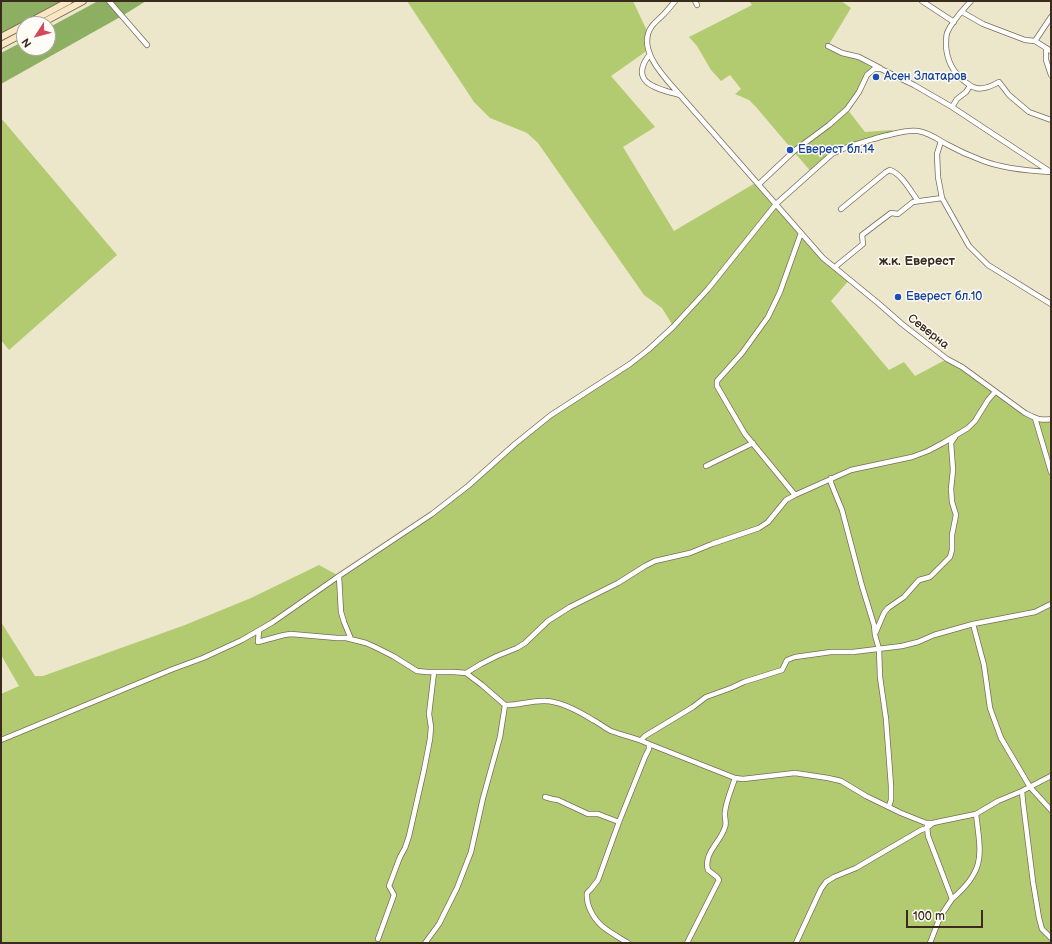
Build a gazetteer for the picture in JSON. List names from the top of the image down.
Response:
{
  "streets": {
    "street": ["Северна"]
  },
  "districts": ["ж.к. Еверест"],
  "places": ["Асен Златаров", "Еверест бл.14", "Еверест бл.10"],
  "scale_bar": "100 m",
  "north": "bottom left"
}
